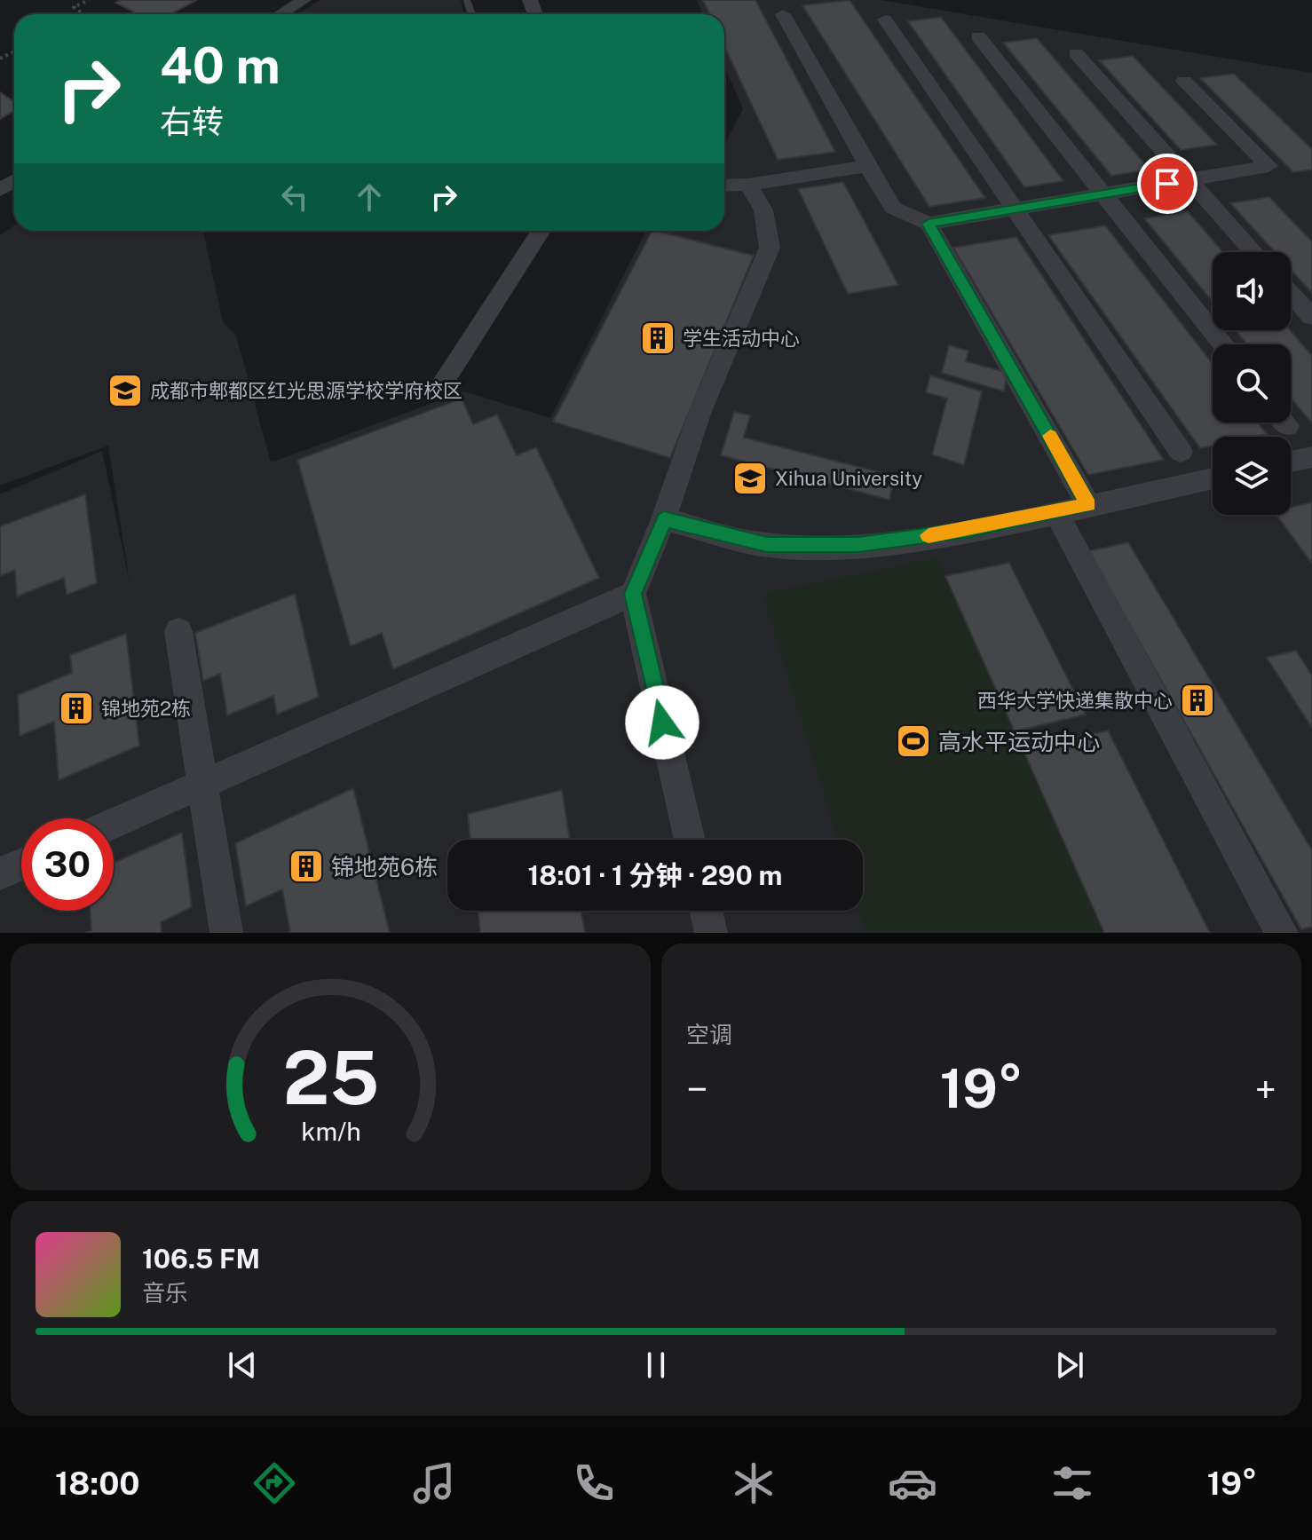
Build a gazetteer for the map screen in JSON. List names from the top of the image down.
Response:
{
  "places": {
    "building": [
      "学生活动中心",
      "西华大学快递集散中心",
      "锦地苑2栋",
      "锦地苑6栋"
    ],
    "school or university": ["成都市郫都区红光思源学校学府校区", "Xihua University"],
    "sports": ["高水平运动中心"]
  },
  "page": {
    "turn": ["40 m", "右转"],
    "limit": "30",
    "trip": "18:01 · 1 分钟 · 290 m",
    "tile": "空调",
    "heat": ["−", "19°", "+"],
    "song": ["106.5 FM", "音乐"],
    "tabs": ["18:00", "19°"],
    "gauge": ["25", "km/h"]
  }
}
